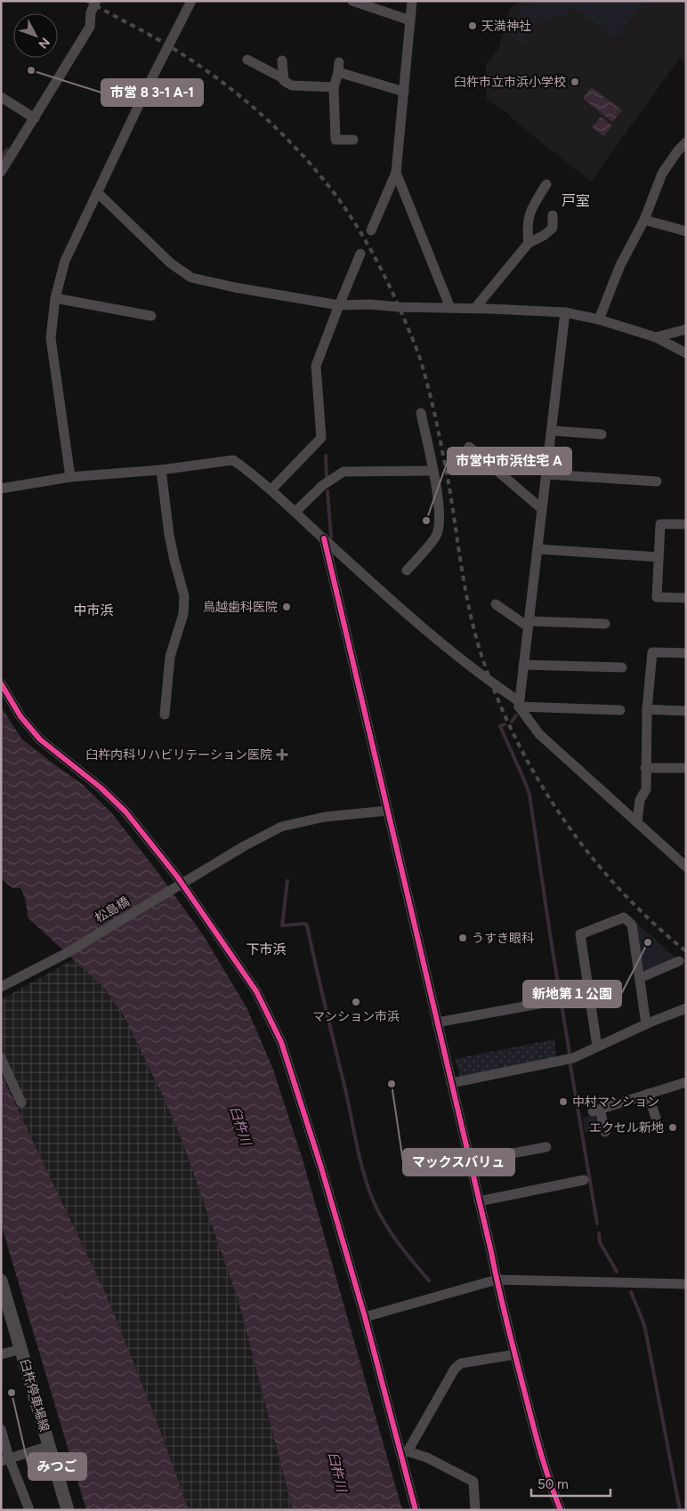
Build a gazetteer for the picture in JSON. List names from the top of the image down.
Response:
{
  "streets": {
    "main road": ["臼杵停車場線"],
    "street": ["松島橋"]
  },
  "districts": ["戸室", "中市浜", "下市浜"],
  "water": ["臼杵川"],
  "places": {
    "other": [
      "天満神社",
      "市営 8 3-1 A-1",
      "臼杵市立市浜小学校",
      "市営中市浜住宅 A",
      "鳥越歯科医院",
      "うすき眼科",
      "新地第１公園",
      "マンション市浜",
      "マックスバリュ",
      "中村マンション",
      "エクセル新地",
      "みつご"
    ],
    "health": ["臼杵内科リハビリテーション医院"]
  },
  "scale_bar": "50 m",
  "north": "bottom right"
}
